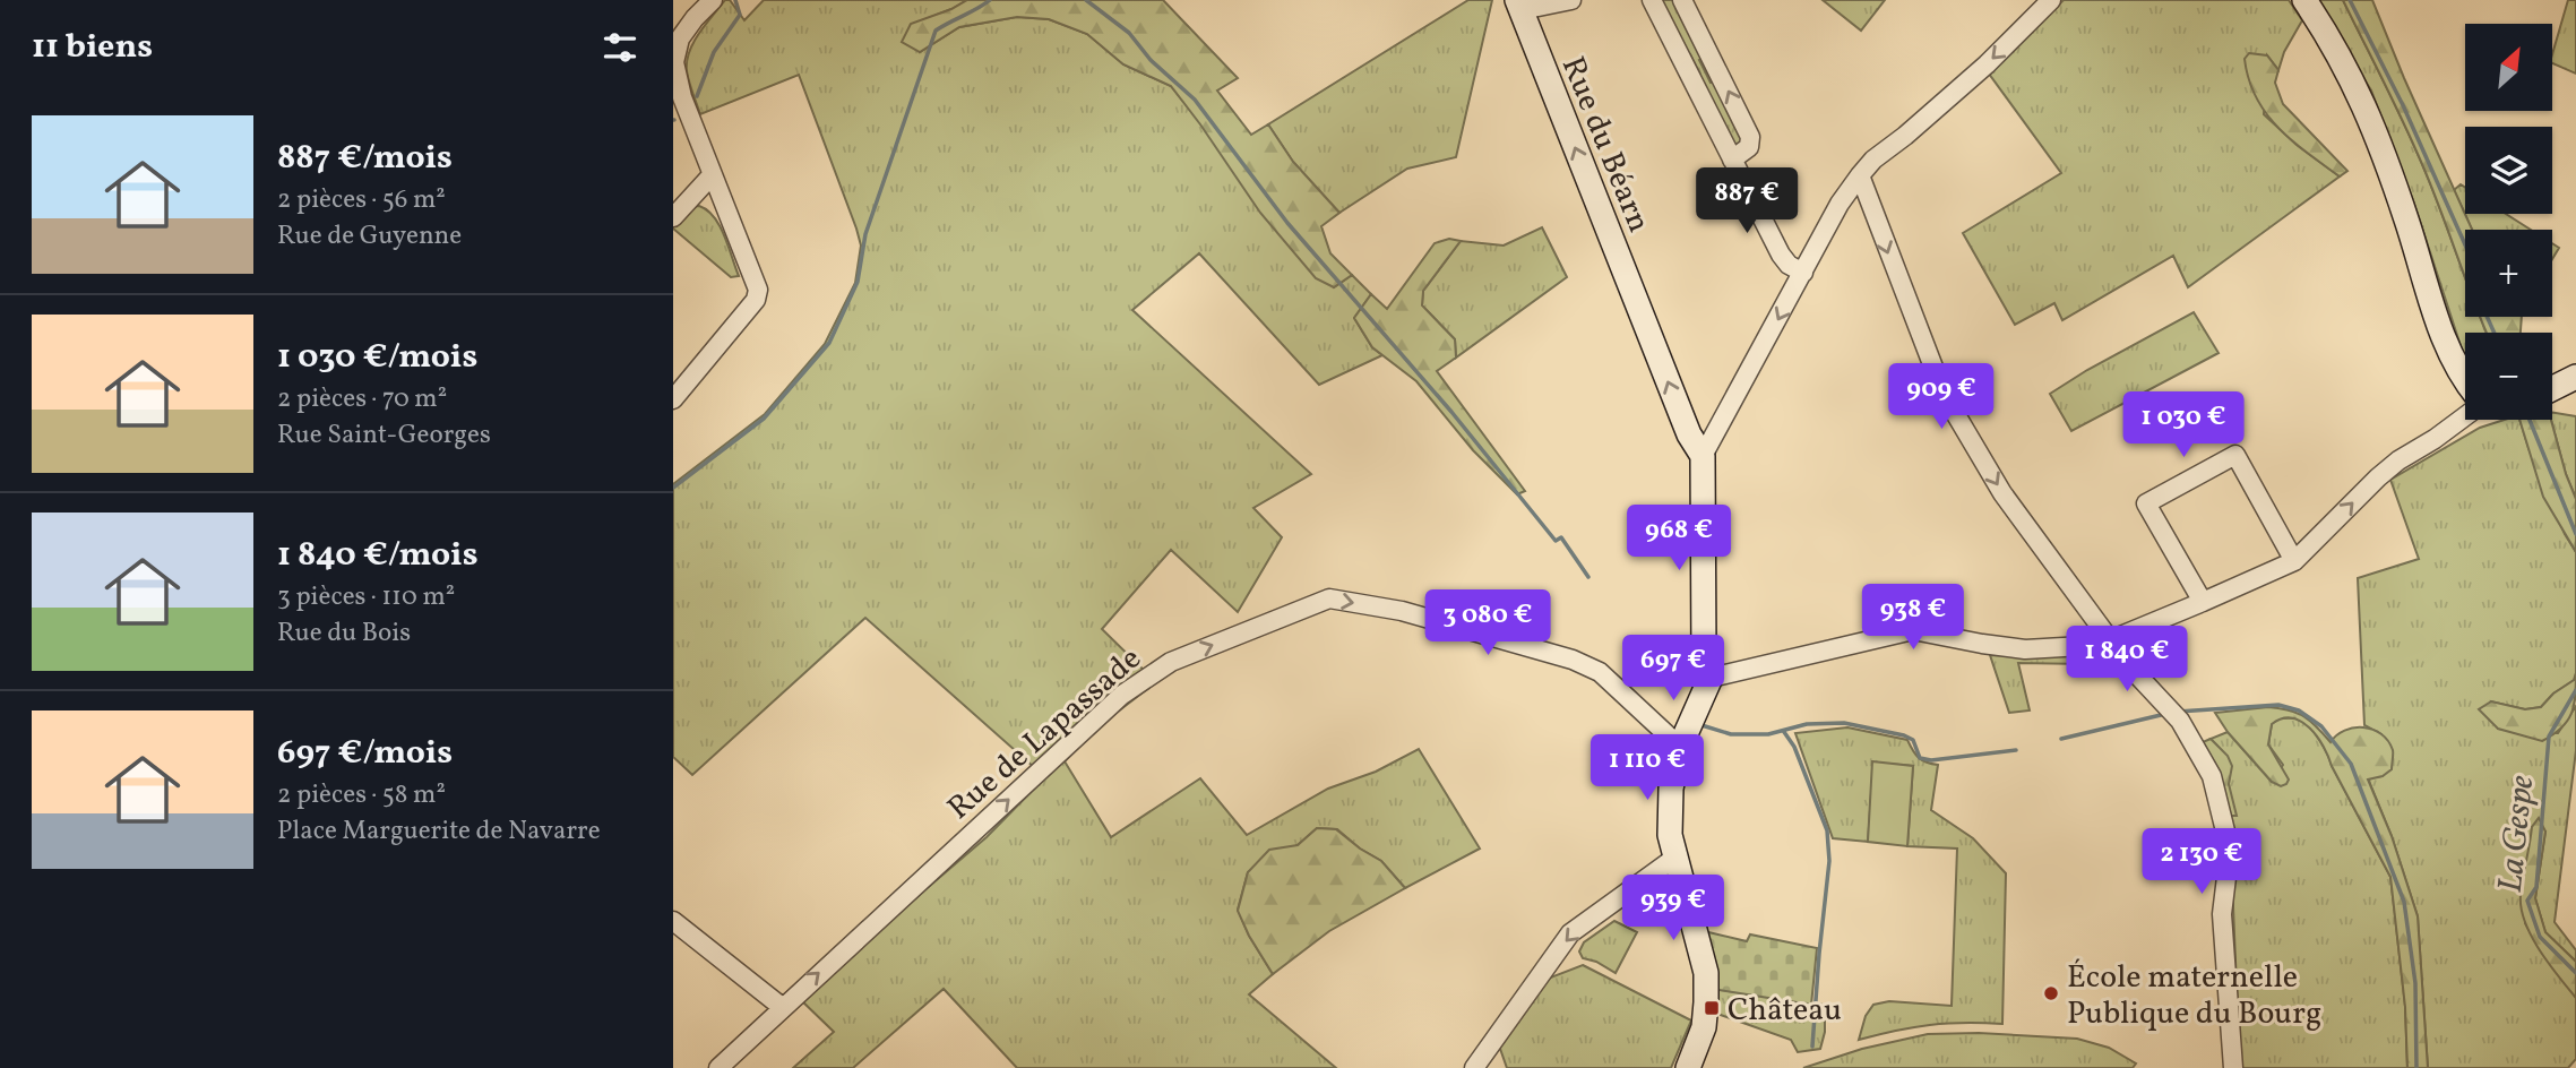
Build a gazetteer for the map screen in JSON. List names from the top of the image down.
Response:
{
  "streets": {
    "street": ["Rue du Béarn", "Rue de Lapassade"]
  },
  "one_way": ["Rue de Lapassade"],
  "water": ["La Gespe"],
  "places": {
    "other": ["École maternelle Publique du Bourg"],
    "transit": ["Château"]
  },
  "north": "top right",
  "page": {
    "heading": "11 biens",
    "map_buttons": ["+", "−"],
    "list": [
      {
        "name": "887 €/mois",
        "note": "2 pièces · 56 m² · Rue de Guyenne"
      },
      {
        "name": "1 030 €/mois",
        "note": "2 pièces · 70 m² · Rue Saint-Georges"
      },
      {
        "name": "1 840 €/mois",
        "note": "3 pièces · 110 m² · Rue du Bois"
      },
      {
        "name": "697 €/mois",
        "note": "2 pièces · 58 m² · Place Marguerite de Navarre"
      }
    ],
    "price": [
      "887 €",
      "909 €",
      "1 030 €",
      "968 €",
      "938 €",
      "3 080 €",
      "1 840 €",
      "697 €",
      "1 110 €",
      "2 130 €",
      "939 €"
    ]
  }
}
